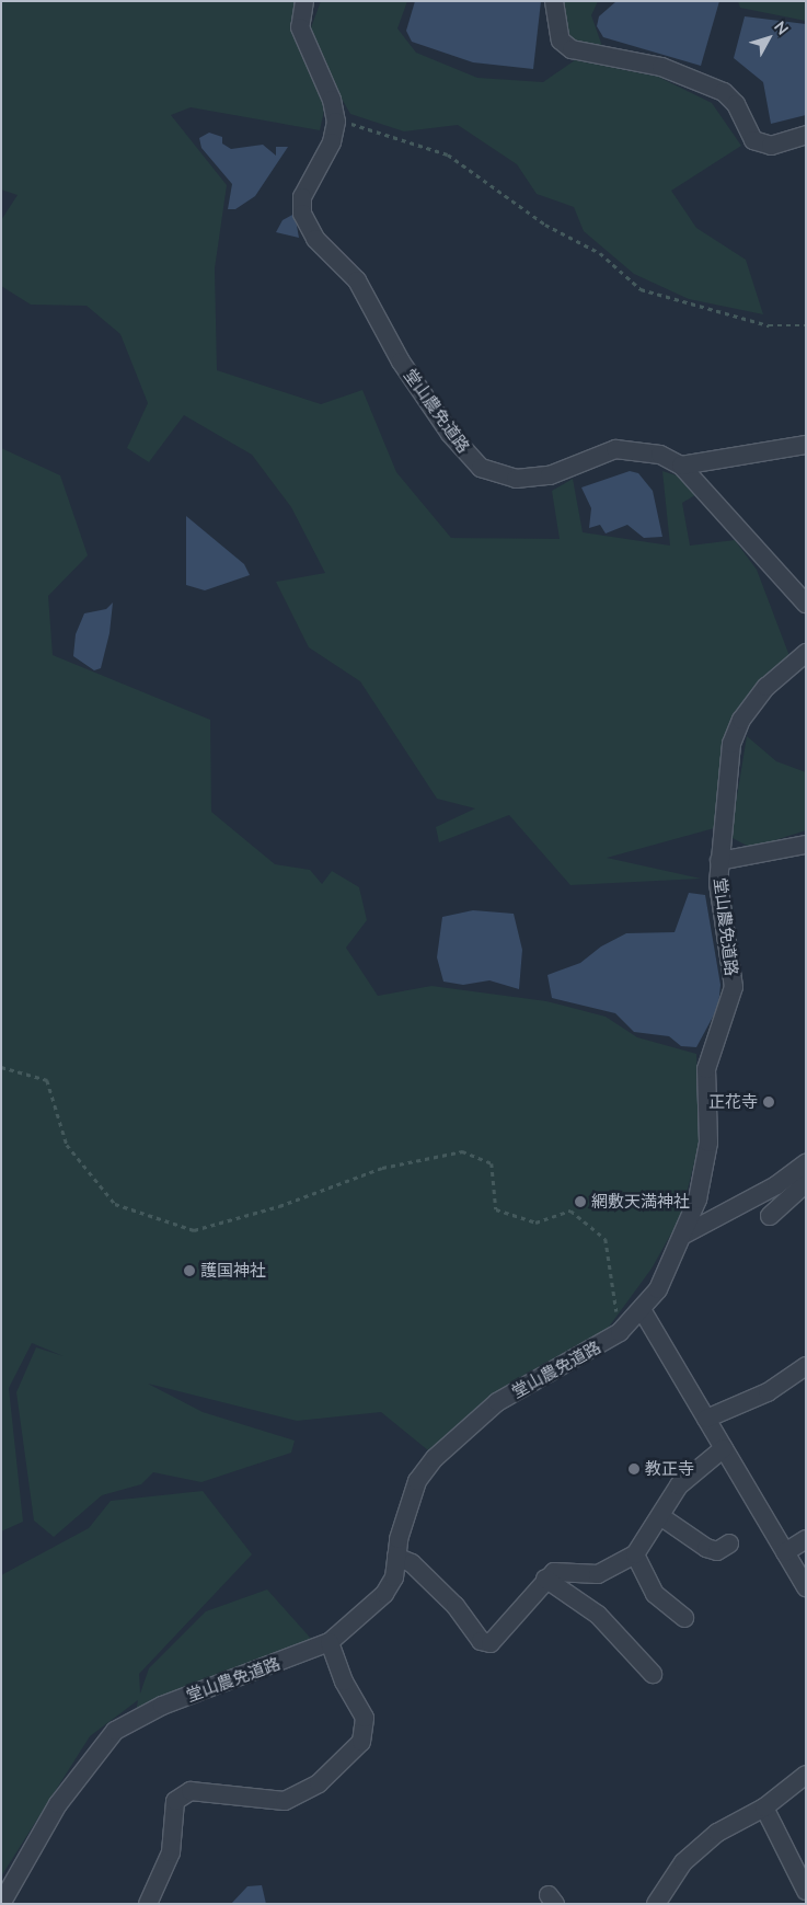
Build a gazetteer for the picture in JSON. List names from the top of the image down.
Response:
{
  "streets": {
    "street": ["堂山農免道路"]
  },
  "places": [
    "正花寺",
    "網敷天満神社",
    "護国神社",
    "教正寺"
  ],
  "north": "top right"
}
